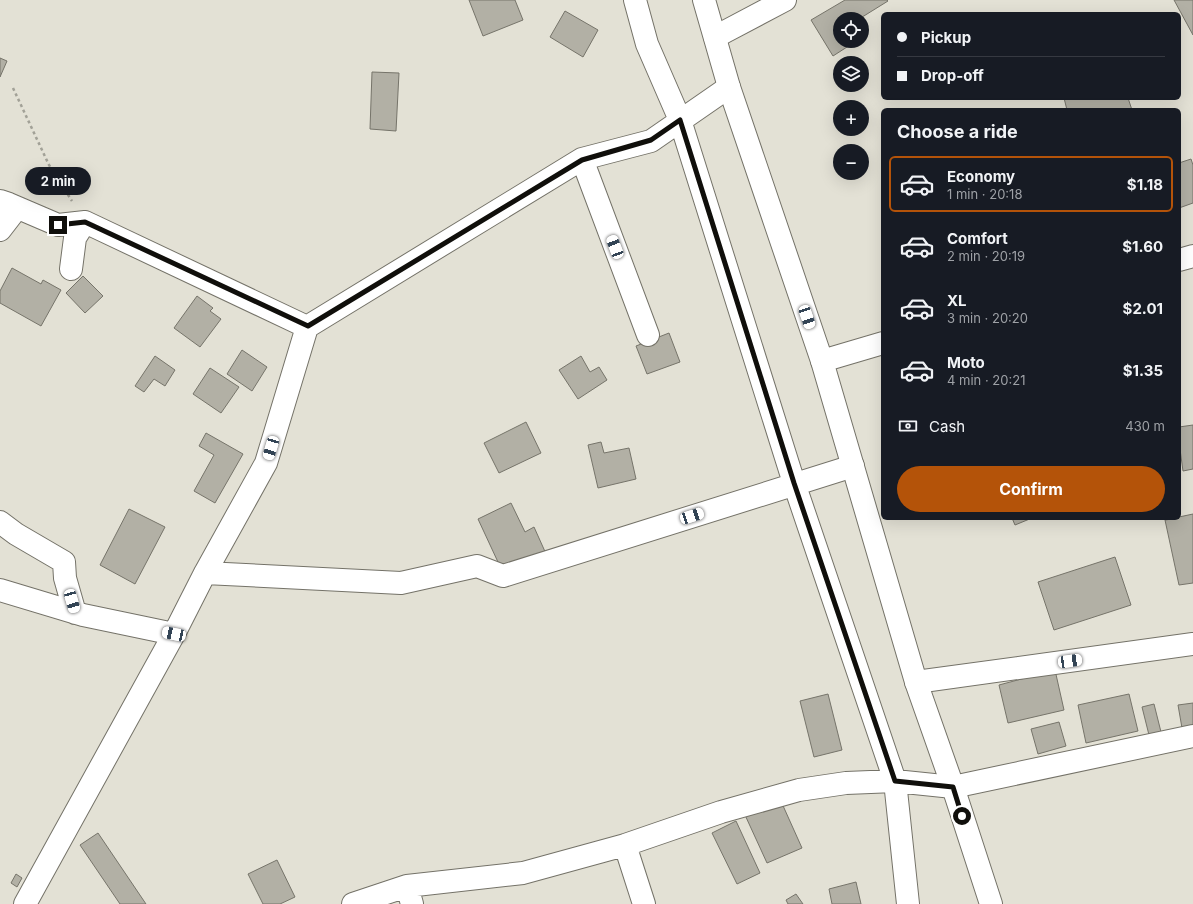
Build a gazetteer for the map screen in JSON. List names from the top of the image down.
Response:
{
  "page": {
    "map_buttons": ["+", "−"],
    "banner": ["Pickup", "Drop-off"],
    "heading": "Choose a ride",
    "list": [
      {
        "name": "Economy",
        "note": "1 min · 20:18",
        "value": "$1.18"
      },
      {
        "name": "Comfort",
        "note": "2 min · 20:19",
        "value": "$1.60"
      },
      {
        "name": "XL",
        "note": "3 min · 20:20",
        "value": "$2.01"
      },
      {
        "name": "Moto",
        "note": "4 min · 20:21",
        "value": "$1.35"
      }
    ],
    "bubble": "2 min",
    "pay": ["Cash", "430 m"],
    "buttons": "Confirm"
  }
}
